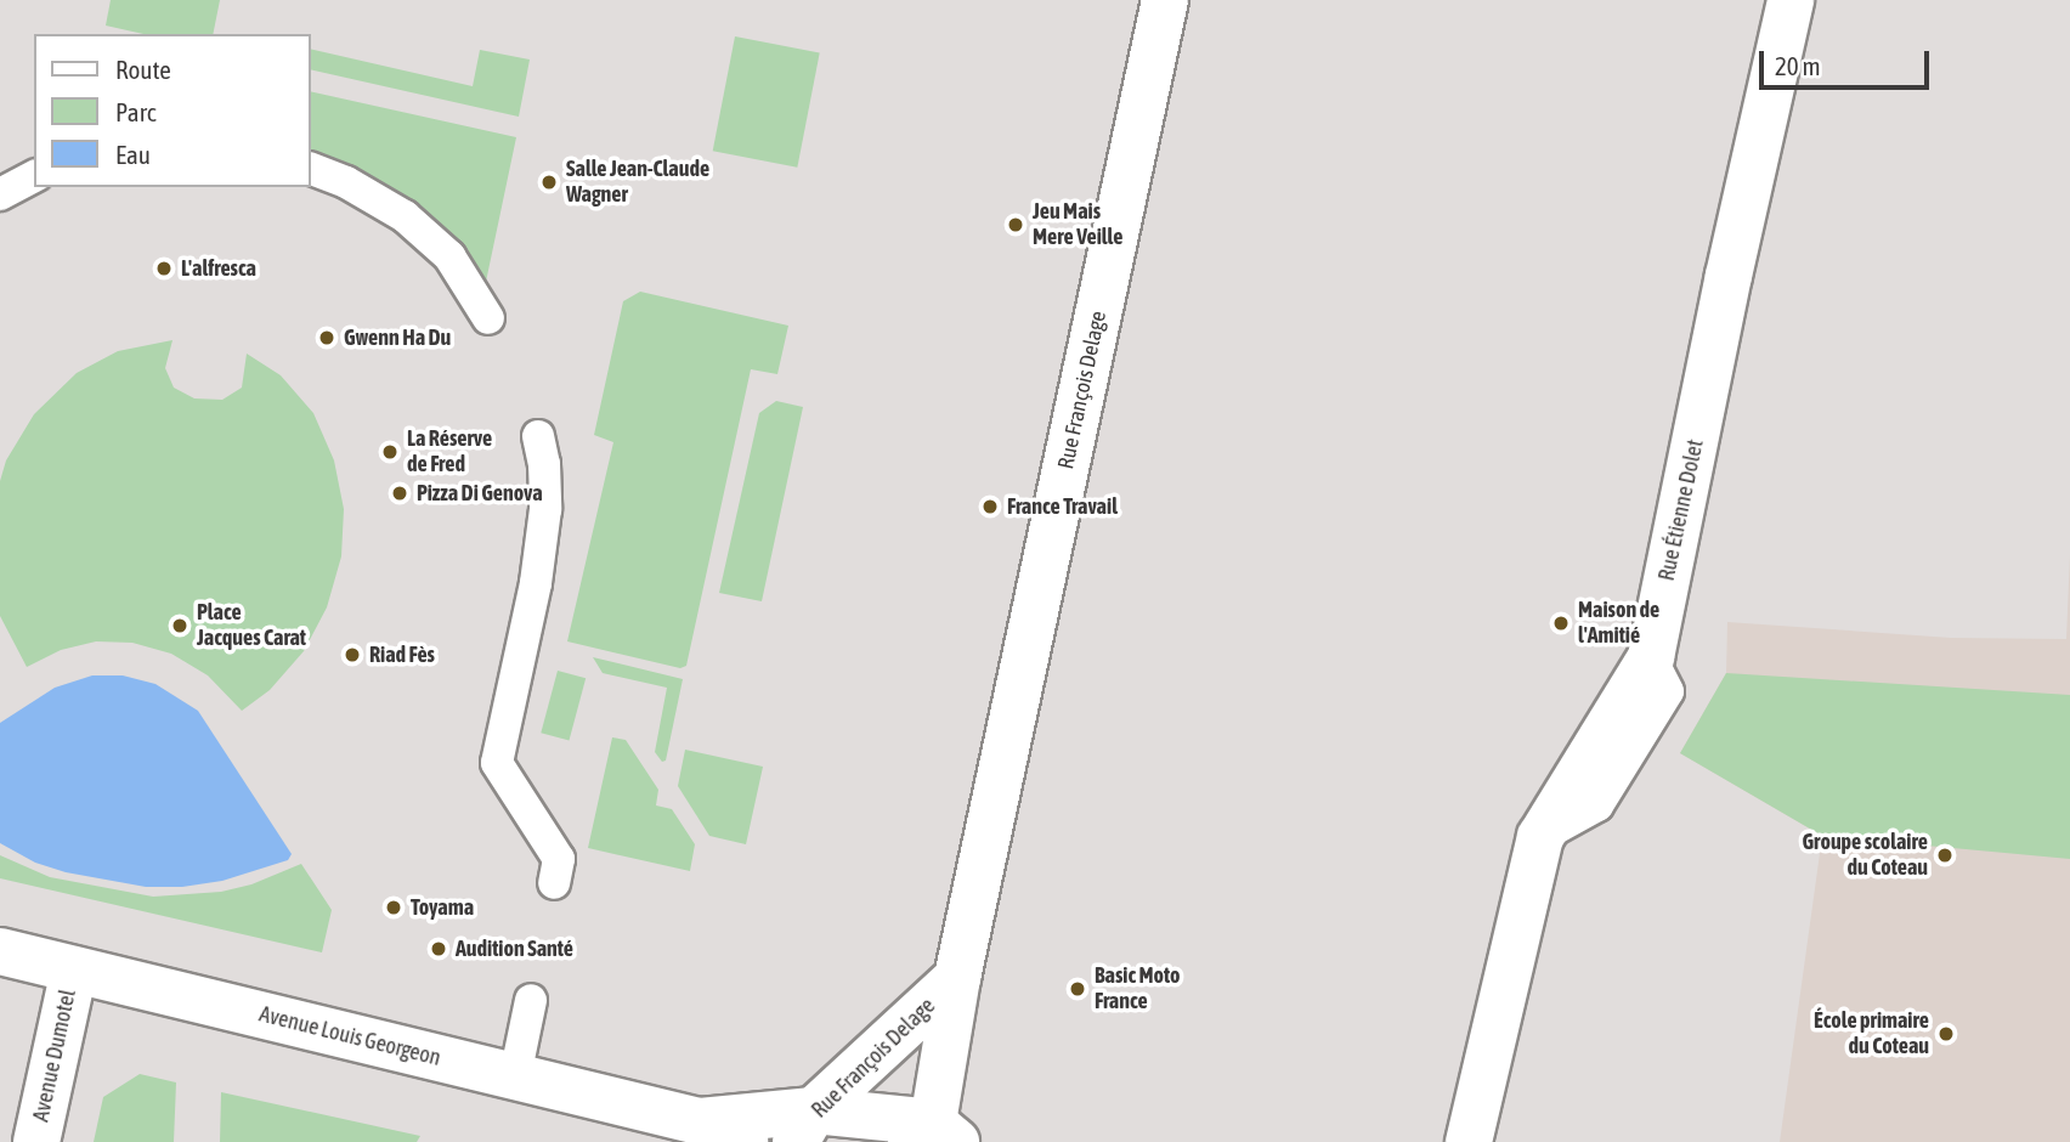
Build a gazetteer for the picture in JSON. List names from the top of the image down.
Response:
{
  "streets": {
    "street": [
      "Rue François Delage",
      "Rue Étienne Dolet",
      "Avenue Louis Georgeon",
      "Avenue Dumotel"
    ]
  },
  "crossings": [
    ["Rue François Delage", "Avenue Louis Georgeon"],
    ["Avenue Louis Georgeon", "Avenue Dumotel"]
  ],
  "places": [
    "Salle Jean-Claude Wagner",
    "Jeu Mais Mere Veille",
    "L'alfresca",
    "Gwenn Ha Du",
    "La Réserve de Fred",
    "Pizza Di Genova",
    "France Travail",
    "Maison de l'Amitié",
    "Place Jacques Carat",
    "Riad Fès",
    "Groupe scolaire du Coteau",
    "Toyama",
    "Audition Santé",
    "Basic Moto France",
    "École primaire du Coteau"
  ],
  "legend": ["Route", "Parc", "Eau"],
  "scale_bar": "20 m"
}
